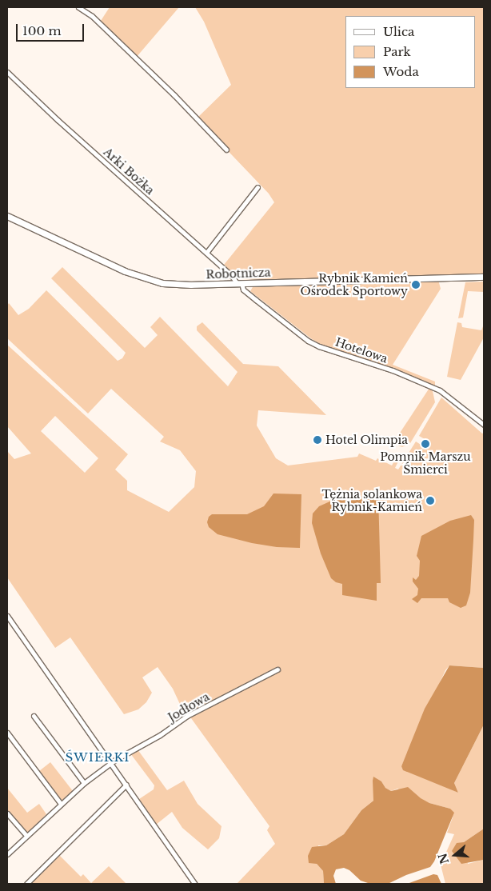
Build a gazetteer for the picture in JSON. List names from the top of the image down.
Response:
{
  "streets": {
    "street": [
      "Arki Bożka",
      "Robotnicza",
      "Hotelowa",
      "Jodłowa"
    ]
  },
  "crossings": [
    ["Arki Bożka", "Robotnicza"],
    ["Arki Bożka", "Hotelowa"],
    ["Robotnicza", "Hotelowa"]
  ],
  "districts": ["ŚWIERKI"],
  "places": [
    "Rybnik Kamień Ośrodek Sportowy",
    "Hotel Olimpia",
    "Pomnik Marszu Śmierci",
    "Tężnia solankowa Rybnik-Kamień"
  ],
  "legend": ["Ulica", "Park", "Woda"],
  "scale_bar": "100 m",
  "north": "left"
}
